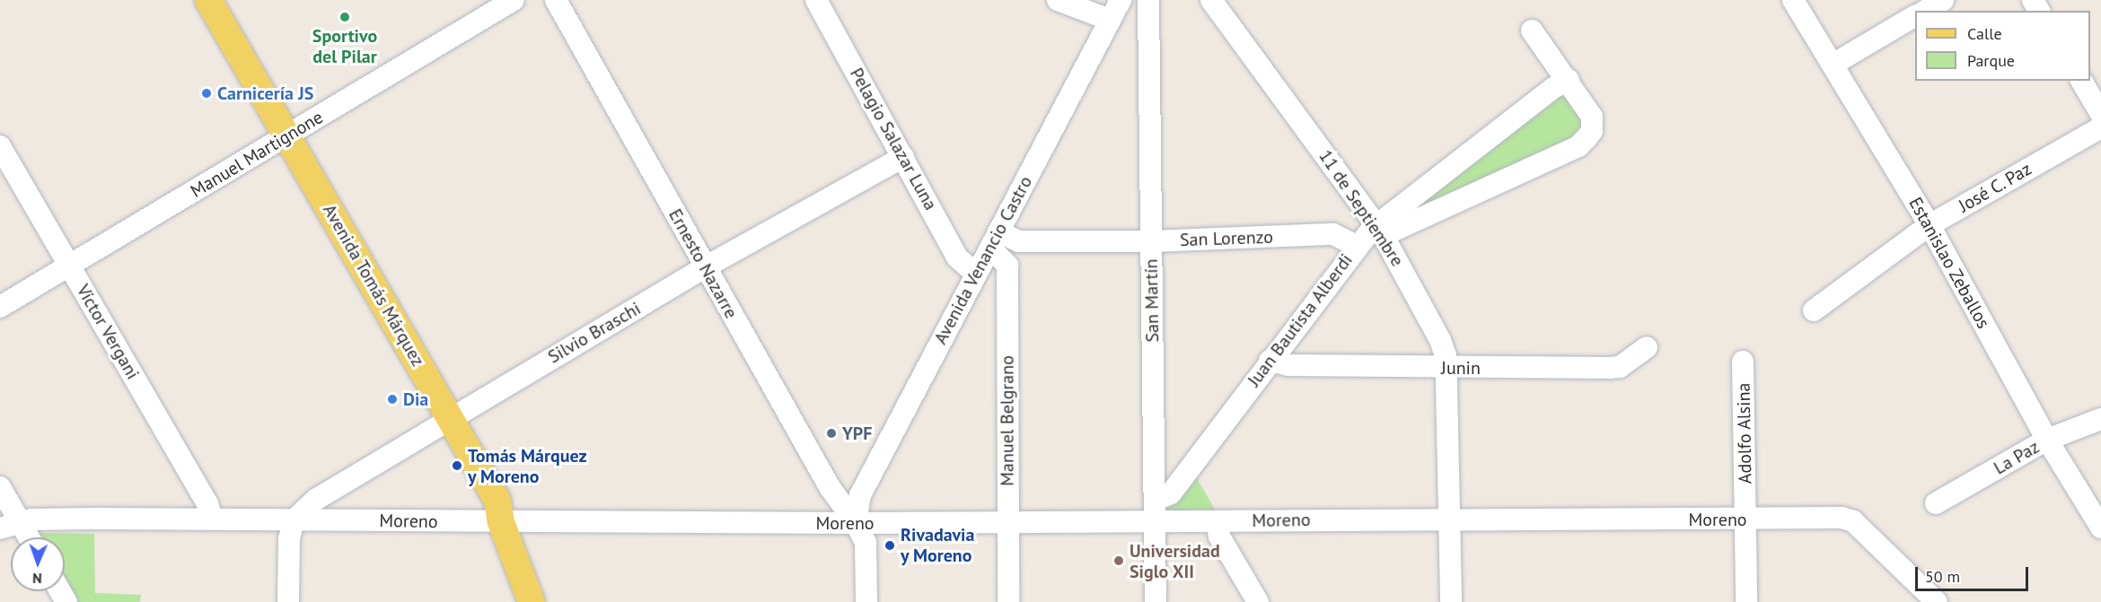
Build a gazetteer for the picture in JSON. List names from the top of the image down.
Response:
{
  "streets": {
    "main road": ["Avenida Tomás Márquez"],
    "street": [
      "Pelagio Salazar Luna",
      "Manuel Martignone",
      "José C. Paz",
      "11 de Septiembre",
      "San Lorenzo",
      "Avenida Venancio Castro",
      "Estanislao Zeballos",
      "Ernesto Nazarre",
      "San Martín",
      "Juan Bautista Alberdi",
      "Víctor Vergani",
      "Silvio Braschi",
      "Junin",
      "Manuel Belgrano",
      "Adolfo Alsina",
      "La Paz",
      "Moreno"
    ]
  },
  "crossings": [
    ["Pelagio Salazar Luna", "Avenida Venancio Castro"],
    ["Pelagio Salazar Luna", "Silvio Braschi"],
    ["Manuel Martignone", "Avenida Tomás Márquez"],
    ["Manuel Martignone", "Víctor Vergani"],
    ["José C. Paz", "Estanislao Zeballos"],
    ["11 de Septiembre", "Juan Bautista Alberdi"],
    ["11 de Septiembre", "Junin"],
    ["11 de Septiembre", "Moreno"],
    ["San Lorenzo", "Avenida Venancio Castro"],
    ["San Lorenzo", "San Martín"],
    ["San Lorenzo", "Juan Bautista Alberdi"],
    ["San Lorenzo", "Manuel Belgrano"],
    ["Avenida Venancio Castro", "Ernesto Nazarre"],
    ["Avenida Venancio Castro", "Manuel Belgrano"],
    ["Avenida Venancio Castro", "Moreno"],
    ["Estanislao Zeballos", "La Paz"],
    ["Ernesto Nazarre", "Silvio Braschi"],
    ["Ernesto Nazarre", "Moreno"],
    ["Avenida Tomás Márquez", "Silvio Braschi"],
    ["Avenida Tomás Márquez", "Moreno"],
    ["San Martín", "Juan Bautista Alberdi"],
    ["San Martín", "Moreno"],
    ["Juan Bautista Alberdi", "Junin"],
    ["Víctor Vergani", "Moreno"],
    ["Silvio Braschi", "Moreno"],
    ["Manuel Belgrano", "Moreno"],
    ["Adolfo Alsina", "Moreno"]
  ],
  "places": [
    "Sportivo del Pilar",
    "Carnicería JS",
    "Dia",
    "YPF",
    "Tomás Márquez y Moreno",
    "Rivadavia y Moreno",
    "Universidad Siglo XII"
  ],
  "legend": ["Calle", "Parque"],
  "scale_bar": "50 m",
  "north": "bottom"
}
